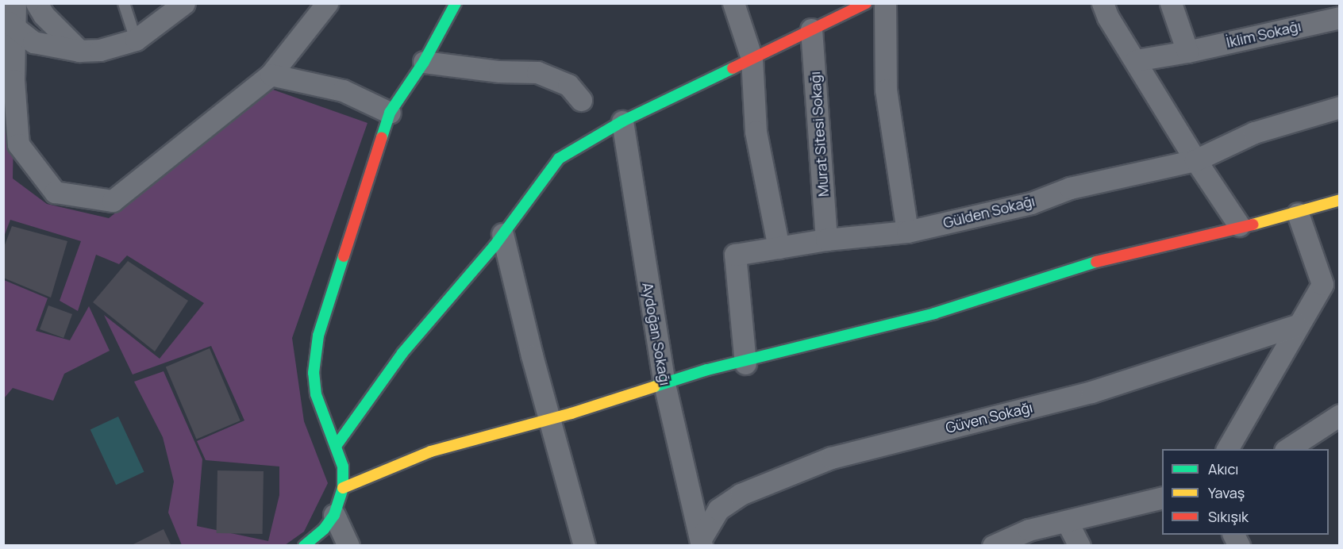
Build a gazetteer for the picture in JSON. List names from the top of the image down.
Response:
{
  "streets": {
    "street": [
      "İklim Sokağı",
      "Murat Sitesi Sokağı",
      "Gülden Sokağı",
      "Aydoğan Sokağı",
      "Güven Sokağı"
    ]
  },
  "crossings": [
    ["Murat Sitesi Sokağı", "Gülden Sokağı"],
    ["Aydoğan Sokağı", "Güven Sokağı"]
  ],
  "legend": ["Akıcı", "Yavaş", "Sıkışık"]
}
